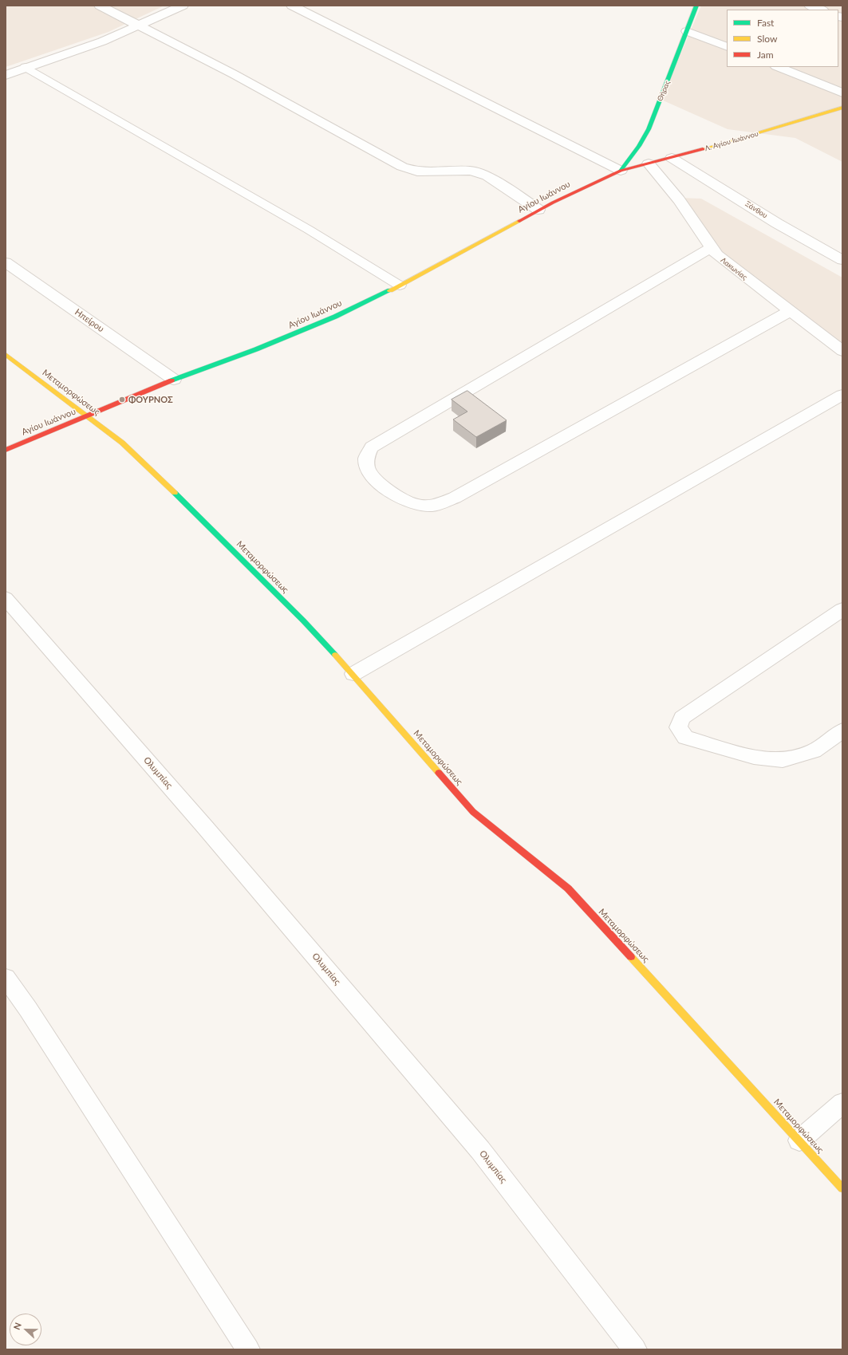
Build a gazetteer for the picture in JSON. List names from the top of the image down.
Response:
{
  "streets": {
    "street": [
      "Θήρας",
      "Λ. Αγίου Ιωάννου",
      "Αγίου Ιωάννου",
      "Ξάνθου",
      "Λακωνίας",
      "Ηπείρου",
      "Μεταμορφώσεως",
      "Ολυμπίας"
    ]
  },
  "crossings": [
    ["Θήρας", "Λ. Αγίου Ιωάννου"],
    ["Θήρας", "Αγίου Ιωάννου"],
    ["Λ. Αγίου Ιωάννου", "Αγίου Ιωάννου"],
    ["Λ. Αγίου Ιωάννου", "Ξάνθου"],
    ["Λ. Αγίου Ιωάννου", "Λακωνίας"],
    ["Αγίου Ιωάννου", "Ηπείρου"],
    ["Αγίου Ιωάννου", "Μεταμορφώσεως"]
  ],
  "places": ["ΦΟΥΡΝΟΣ"],
  "legend": ["Fast", "Slow", "Jam"],
  "north": "left"
}
